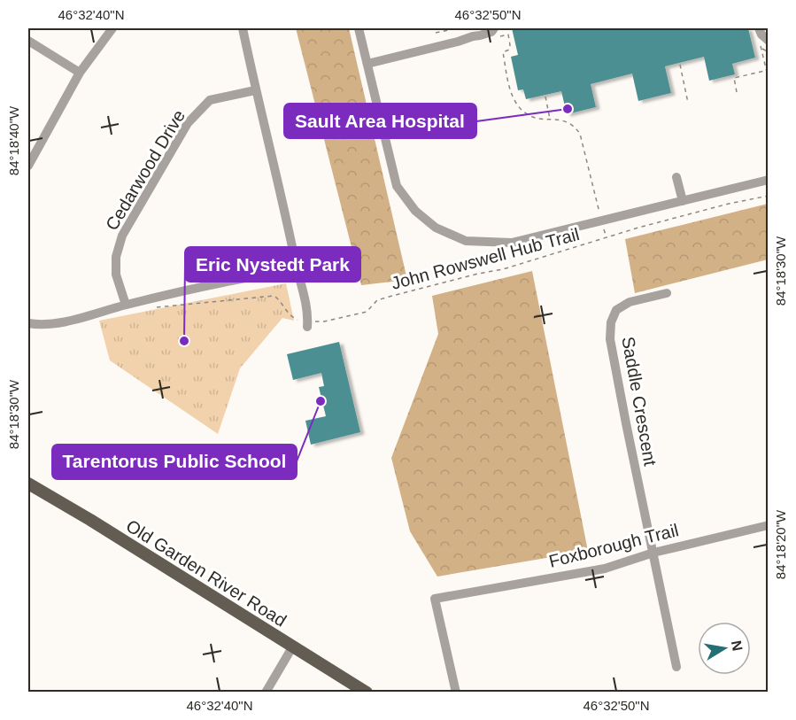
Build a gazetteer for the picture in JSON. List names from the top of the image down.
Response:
{
  "streets": {
    "main road": ["Old Garden River Road"],
    "street": ["Cedarwood Drive", "Saddle Crescent", "Foxborough Trail"],
    "path": ["John Rowswell Hub Trail"]
  },
  "crossings": [
    ["Saddle Crescent", "Foxborough Trail"]
  ],
  "places": ["Sault Area Hospital", "Eric Nystedt Park", "Tarentorus Public School"],
  "north": "right",
  "coordinates": [
    "46°32'40\"N",
    "46°32'50\"N",
    "84°18'40\"W",
    "84°18'30\"W",
    "84°18'20\"W"
  ]
}
